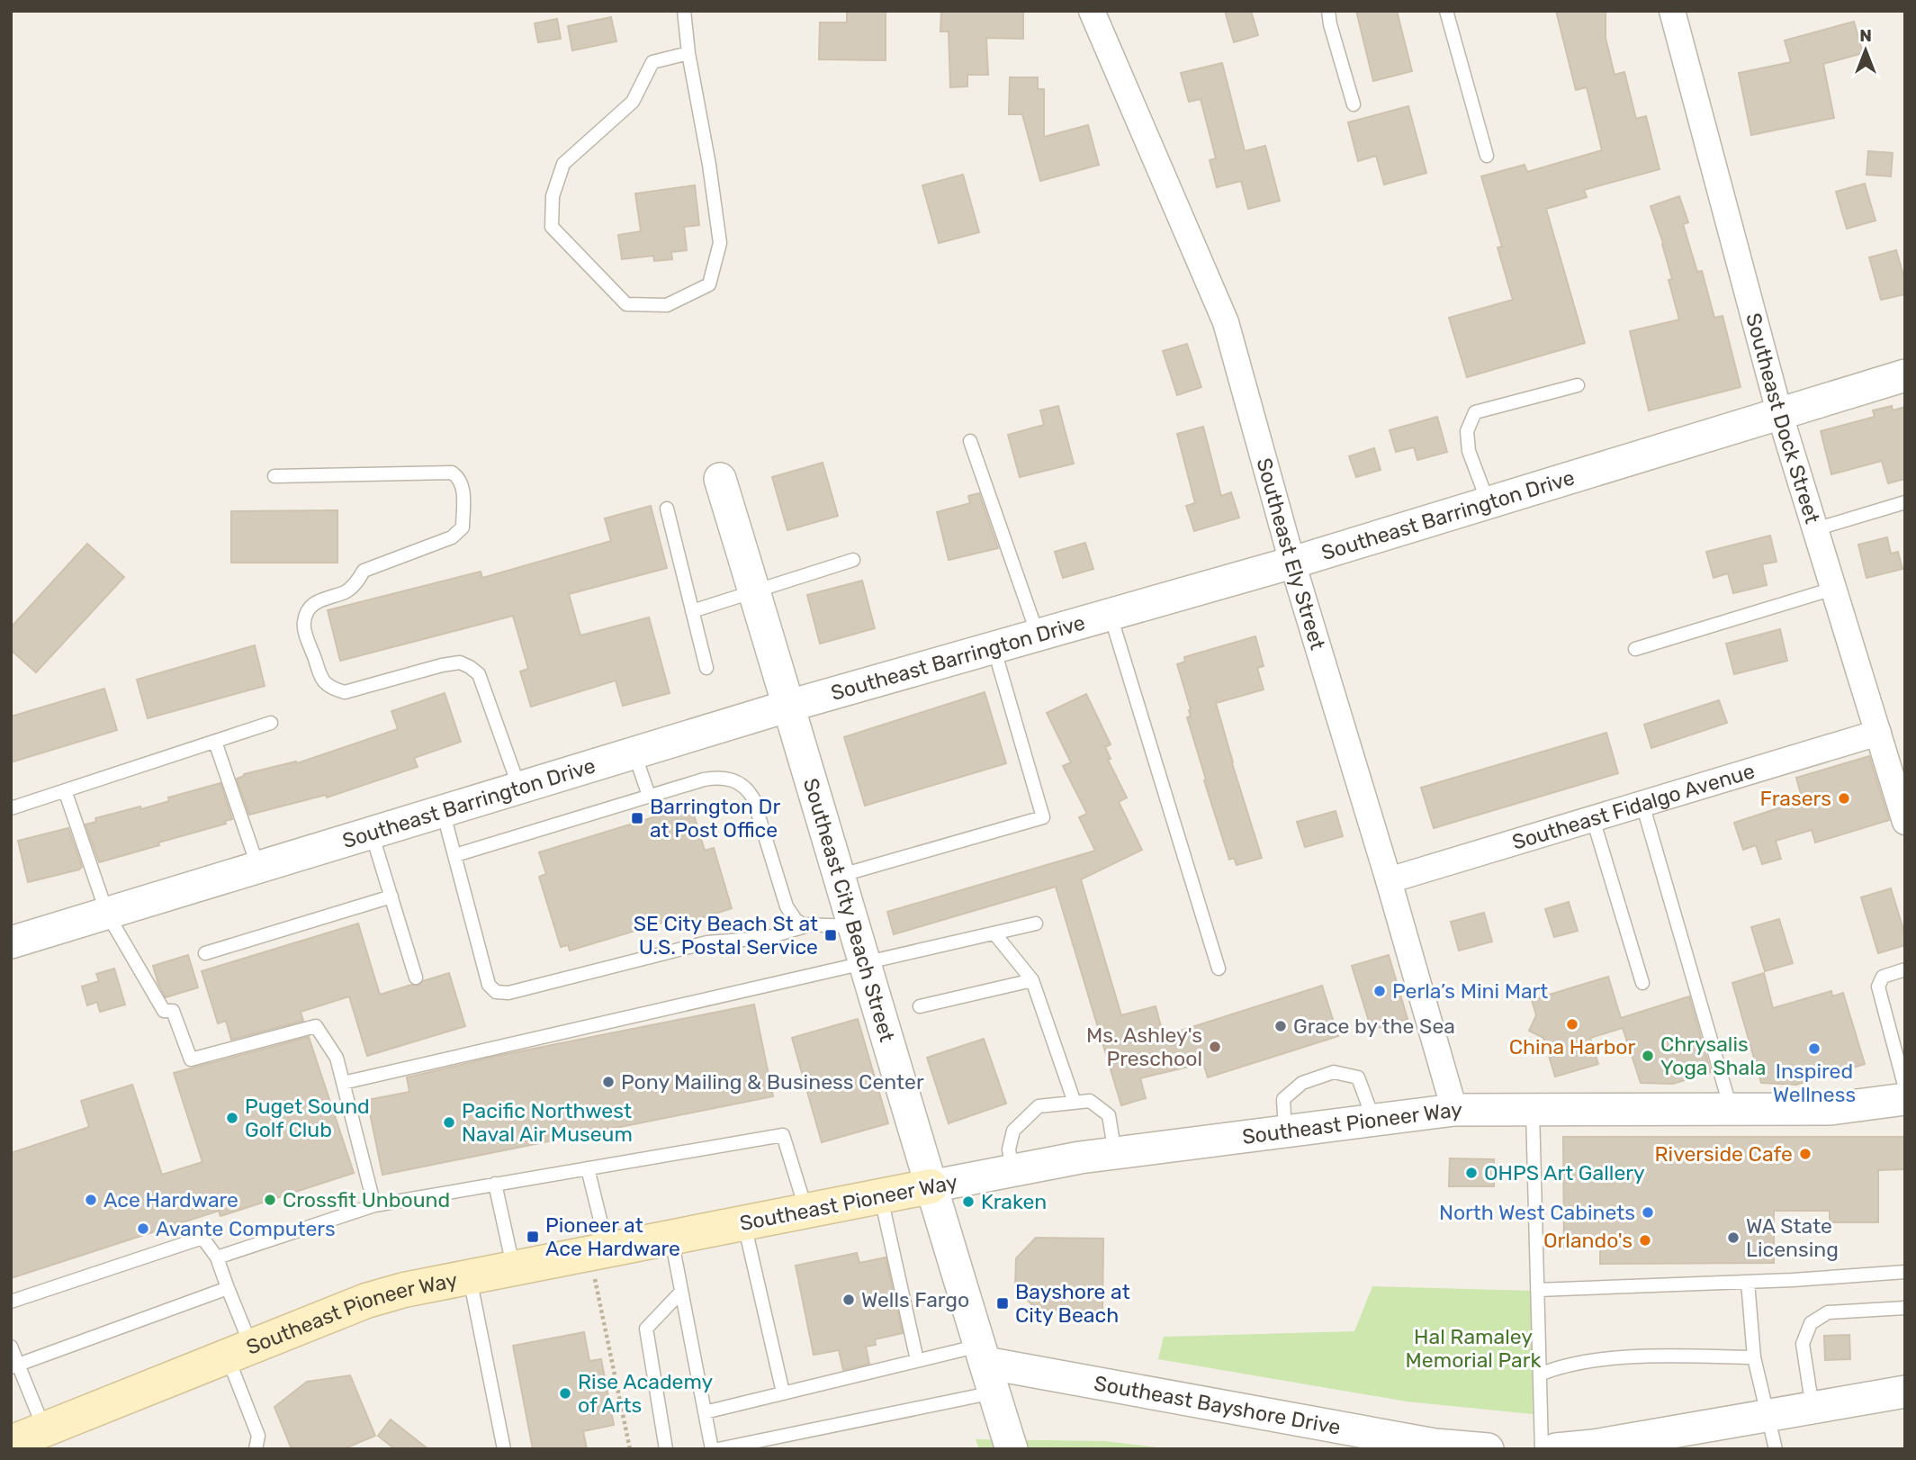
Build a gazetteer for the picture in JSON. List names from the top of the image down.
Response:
{
  "streets": {
    "main road": ["Southeast Pioneer Way"],
    "street": [
      "Southeast Dock Street",
      "Southeast Barrington Drive",
      "Southeast Ely Street",
      "Southeast Fidalgo Avenue",
      "Southeast City Beach Street",
      "Southeast Bayshore Drive"
    ]
  },
  "crossings": [
    ["Southeast Dock Street", "Southeast Barrington Drive"],
    ["Southeast Dock Street", "Southeast Fidalgo Avenue"],
    ["Southeast Barrington Drive", "Southeast Ely Street"],
    ["Southeast Barrington Drive", "Southeast City Beach Street"],
    ["Southeast Ely Street", "Southeast Fidalgo Avenue"],
    ["Southeast Ely Street", "Southeast Pioneer Way"],
    ["Southeast City Beach Street", "Southeast Pioneer Way"],
    ["Southeast City Beach Street", "Southeast Bayshore Drive"]
  ],
  "parks": ["Hal Ramaley Memorial Park"],
  "places": {
    "other": [
      "Frasers",
      "Perla’s Mini Mart",
      "China Harbor",
      "Grace by the Sea",
      "Ms. Ashley's Preschool",
      "Inspired Wellness",
      "Chrysalis Yoga Shala",
      "Pony Mailing & Business Center",
      "Puget Sound Golf Club",
      "Pacific Northwest Naval Air Museum",
      "Riverside Cafe",
      "OHPS Art Gallery",
      "Ace Hardware",
      "Crossfit Unbound",
      "Kraken",
      "North West Cabinets",
      "Avante Computers",
      "WA State Licensing",
      "Orlando's",
      "Wells Fargo",
      "Rise Academy of Arts"
    ],
    "transit": [
      "Barrington Dr at Post Office",
      "SE City Beach St at U.S. Postal Service",
      "Pioneer at Ace Hardware",
      "Bayshore at City Beach"
    ]
  },
  "north": "top"
}
